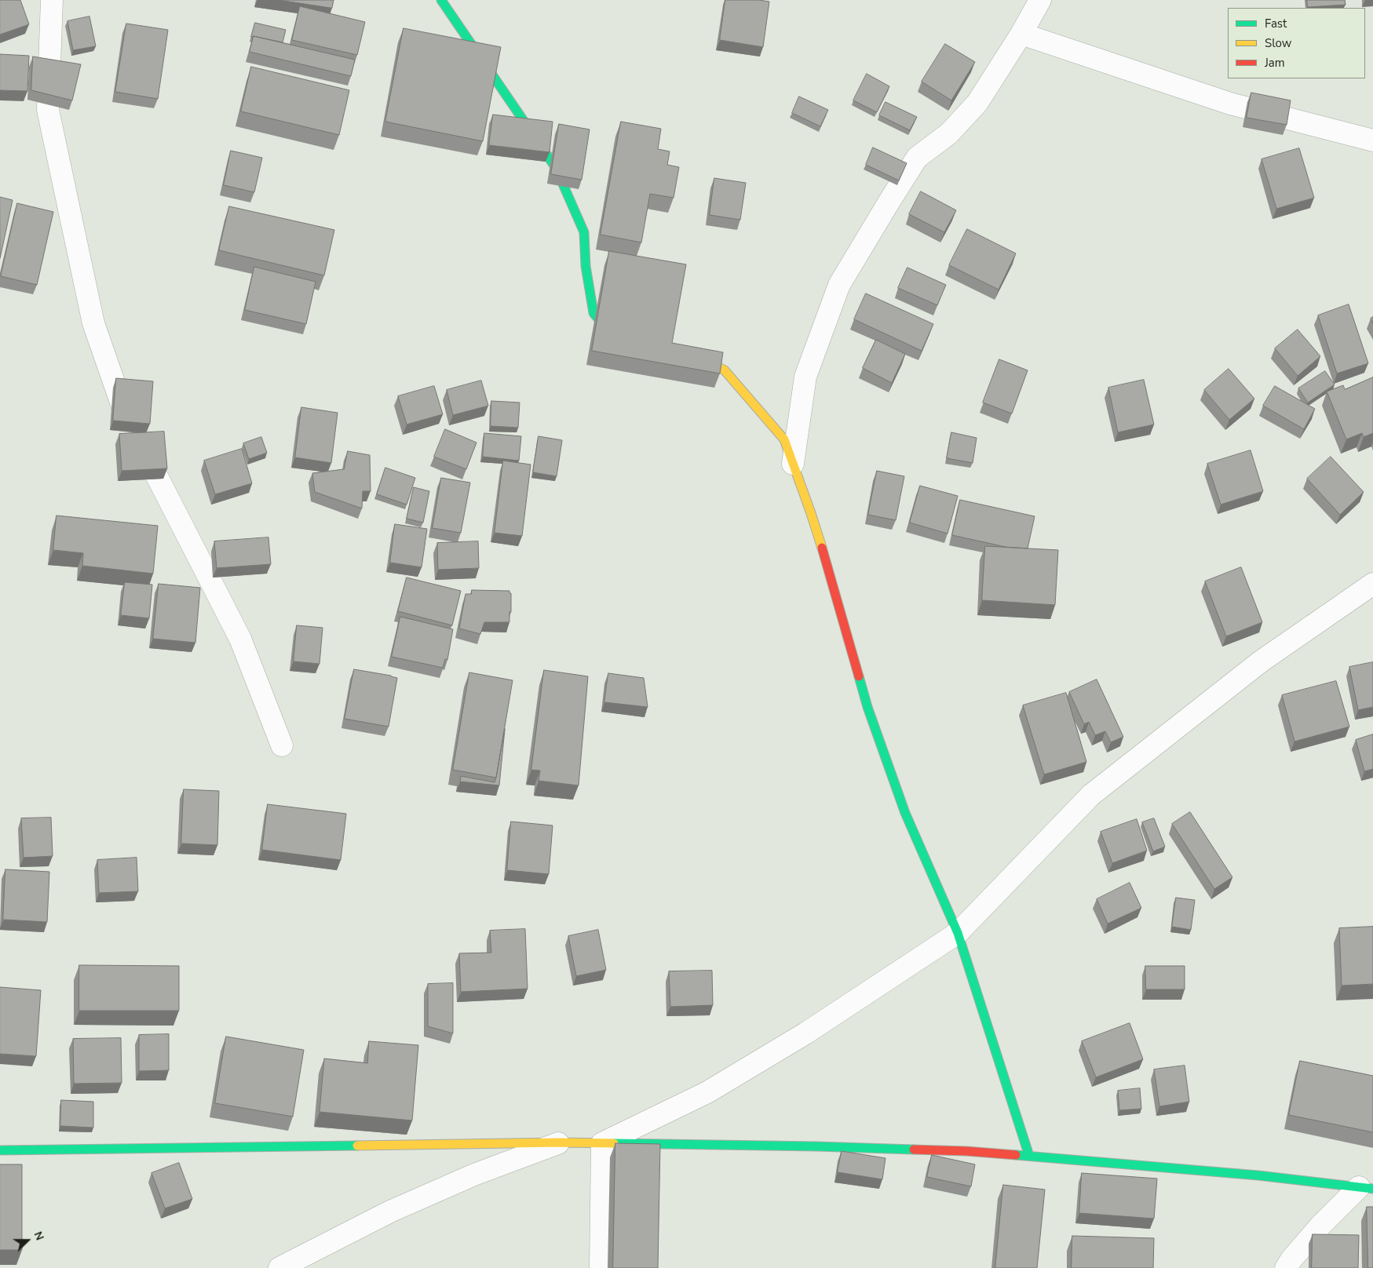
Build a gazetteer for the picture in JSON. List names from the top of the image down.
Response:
{
  "legend": ["Fast", "Slow", "Jam"],
  "north": "right"
}
